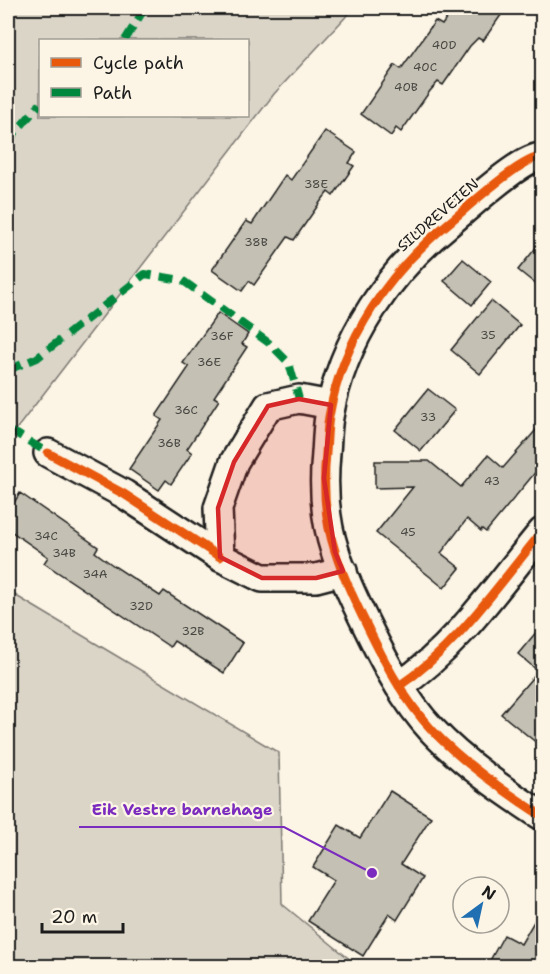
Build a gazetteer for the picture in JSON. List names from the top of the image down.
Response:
{
  "streets": {
    "street": ["SILDREVEIEN"]
  },
  "places": ["Eik Vestre barnehage"],
  "house_numbers": [
    "40D",
    "40C",
    "40B",
    "38E",
    "38B",
    "35",
    "36F",
    "36E",
    "36C",
    "33",
    "36B",
    "43",
    "45",
    "34C",
    "34B",
    "34A",
    "32D",
    "32B"
  ],
  "legend": ["Cycle path", "Path"],
  "scale_bar": "20 m",
  "north": "top right"
}
